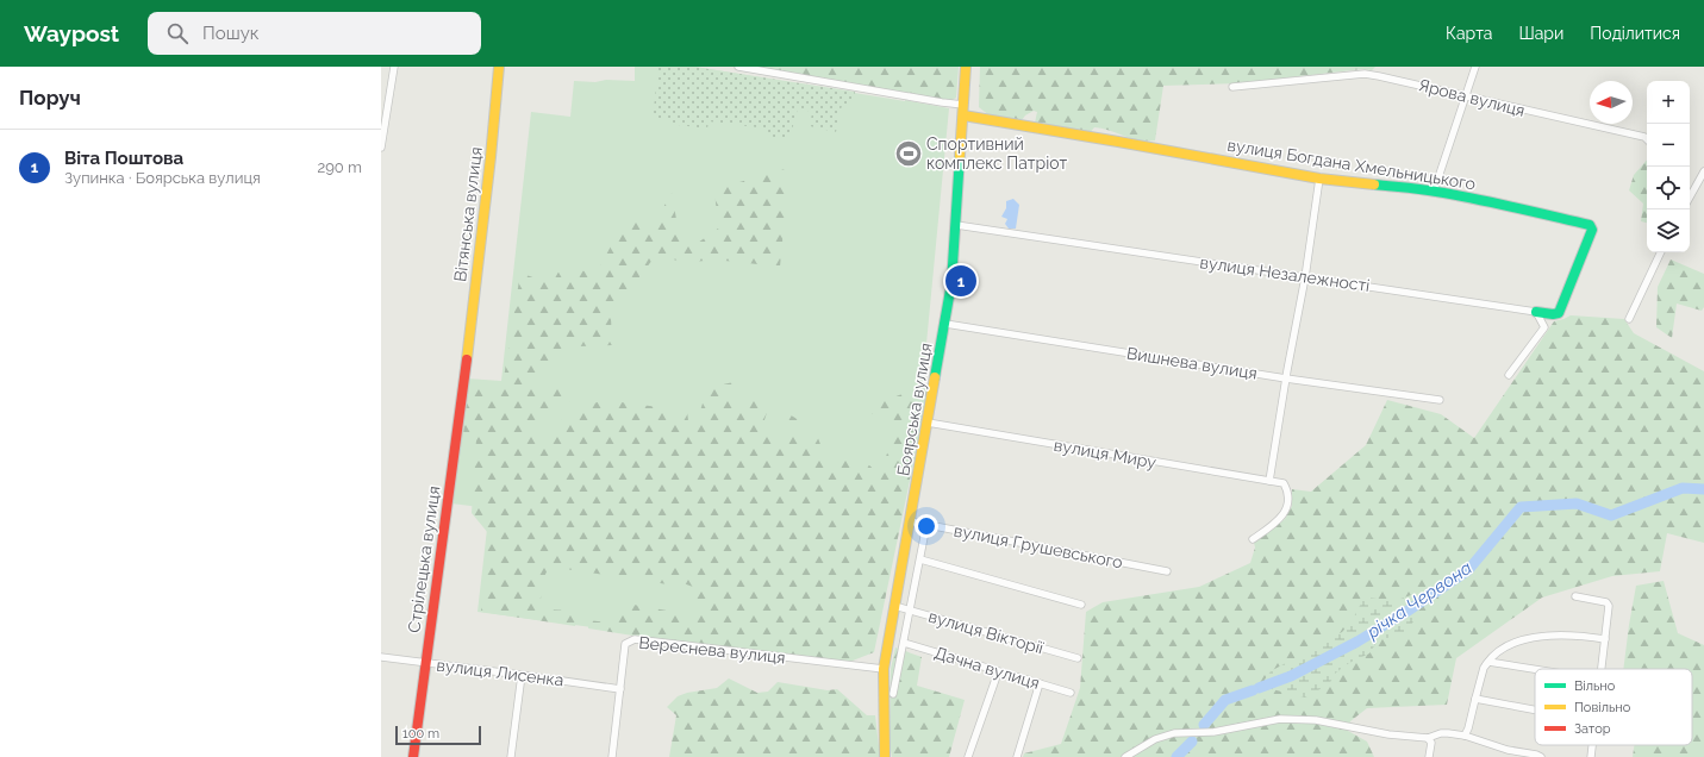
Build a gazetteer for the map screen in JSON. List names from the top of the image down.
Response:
{
  "streets": {
    "street": [
      "Ярова вулиця",
      "вулиця Богдана Хмельницького",
      "Вітянська вулиця",
      "вулиця Незалежності",
      "Вишнева вулиця",
      "Боярська вулиця",
      "вулиця Миру",
      "вулиця Грушевського",
      "Стрілецька вулиця",
      "вулиця Вікторії",
      "Вереснева вулиця",
      "Дачна вулиця",
      "вулиця Лисенка"
    ]
  },
  "crossings": [
    ["вулиця Богдана Хмельницького", "вулиця Незалежності"],
    ["вулиця Богдана Хмельницького", "Боярська вулиця"],
    ["Вітянська вулиця", "Стрілецька вулиця"],
    ["вулиця Незалежності", "Боярська вулиця"],
    ["Вишнева вулиця", "Боярська вулиця"],
    ["Боярська вулиця", "вулиця Миру"],
    ["Боярська вулиця", "вулиця Грушевського"],
    ["Боярська вулиця", "вулиця Вікторії"],
    ["Боярська вулиця", "Вереснева вулиця"],
    ["Стрілецька вулиця", "вулиця Лисенка"],
    ["Вереснева вулиця", "вулиця Лисенка"]
  ],
  "water": ["річка Червона"],
  "places": {
    "sports": ["Спортивний комплекс Патріот"]
  },
  "legend": ["Вільно", "Повільно", "Затор"],
  "scale_bar": "100 m",
  "north": "left",
  "page": {
    "header": "Waypost",
    "search": "Пошук",
    "nav": ["Карта", "Шари", "Поділитися"],
    "heading": "Поруч",
    "map_buttons": ["+", "−"],
    "list": [
      {
        "mark": "1",
        "name": "Віта Поштова",
        "note": "Зупинка · Боярська вулиця",
        "value": "290 m"
      }
    ],
    "pins": "1",
    "scale": "100 m"
  }
}
